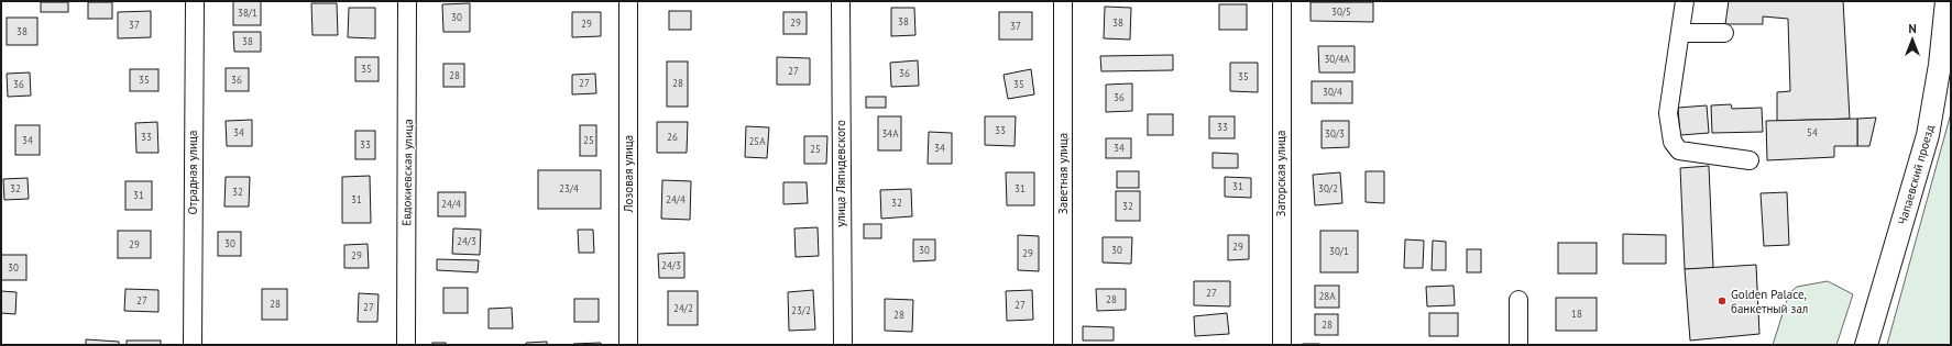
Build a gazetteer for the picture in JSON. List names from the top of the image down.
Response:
{
  "streets": {
    "main road": ["Чапаевский проезд"],
    "street": [
      "Отрадная улица",
      "Евдокиевская улица",
      "Лозовая улица",
      "улица Ляпидевского",
      "Заветная улица",
      "Загорская улица"
    ]
  },
  "places": ["Golden Palace, банкетный зал"],
  "house_numbers": [
    "30/5",
    "38/1",
    "30",
    "38",
    "29",
    "38",
    "29",
    "37",
    "37",
    "38",
    "38",
    "30/4А",
    "35",
    "27",
    "36",
    "28",
    "35",
    "35",
    "36",
    "27",
    "28",
    "36",
    "35",
    "30/4",
    "36",
    "33",
    "33",
    "34",
    "54",
    "34А",
    "30/3",
    "33",
    "26",
    "34",
    "25",
    "25А",
    "33",
    "34",
    "34",
    "25",
    "31",
    "32",
    "23/4",
    "31",
    "30/2",
    "32",
    "31",
    "31",
    "24/4",
    "32",
    "24/4",
    "32",
    "24/3",
    "30",
    "29",
    "29",
    "30",
    "30",
    "30/1",
    "29",
    "29",
    "24/3",
    "30",
    "27",
    "28А",
    "28",
    "27",
    "28",
    "27",
    "27",
    "24/2",
    "23/2",
    "18",
    "28",
    "28"
  ],
  "north": "top"
}
